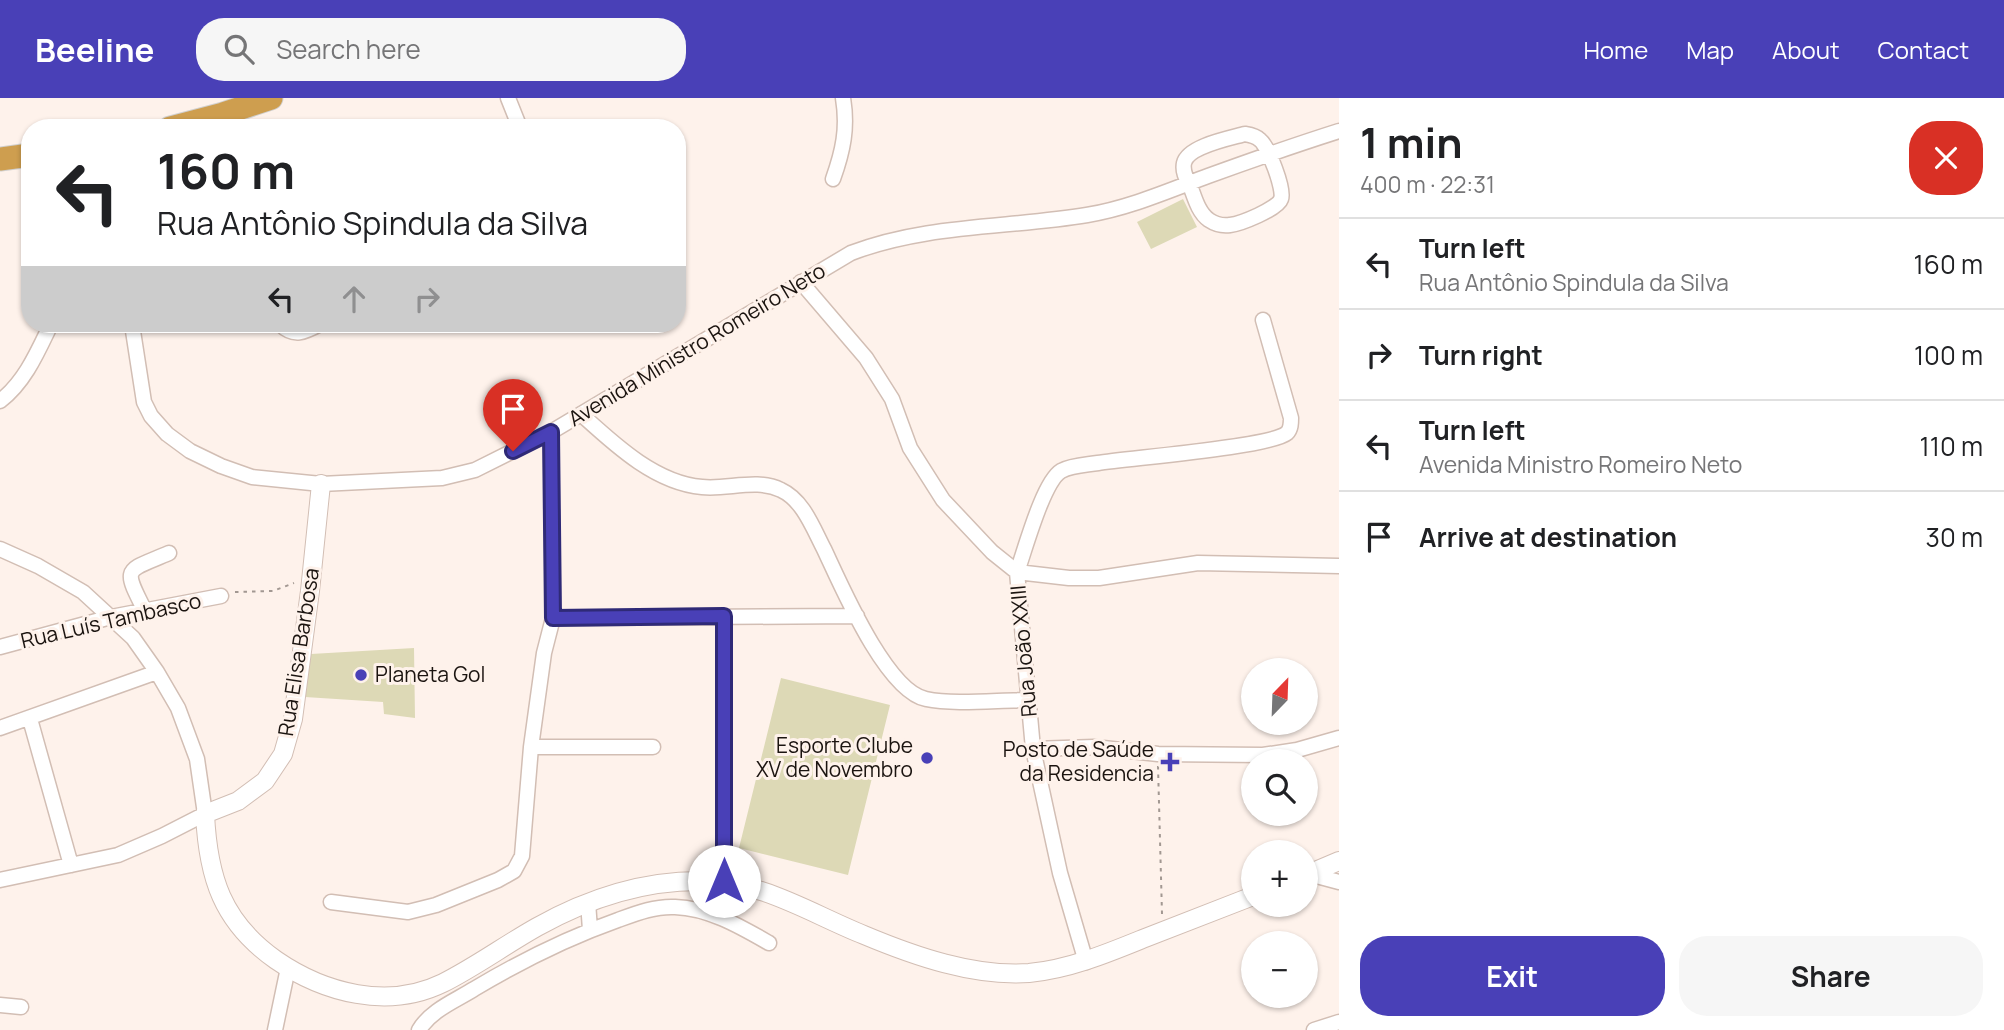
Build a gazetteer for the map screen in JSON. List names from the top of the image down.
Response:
{
  "streets": {
    "street": [
      "Avenida Ministro Romeiro Neto",
      "Rua Luís Tambasco",
      "Rua João XXIII",
      "Rua Elisa Barbosa"
    ]
  },
  "crossings": [
    ["Avenida Ministro Romeiro Neto", "Rua João XXIII"],
    ["Avenida Ministro Romeiro Neto", "Rua Elisa Barbosa"]
  ],
  "places": {
    "other": ["Planeta Gol", "Esporte Clube XV de Novembro"],
    "health": ["Posto de Saúde da Residencia"]
  },
  "north": "top right",
  "page": {
    "header": "Beeline",
    "search": "Search here",
    "nav": [
      "Home",
      "Map",
      "About",
      "Contact"
    ],
    "heading": ["1 min", "400 m · 22:31"],
    "turn": ["160 m", "Rua Antônio Spindula da Silva"],
    "list": [
      {
        "name": "Turn left",
        "note": "Rua Antônio Spindula da Silva",
        "value": "160 m"
      },
      {
        "name": "Turn right",
        "value": "100 m"
      },
      {
        "name": "Turn left",
        "note": "Avenida Ministro Romeiro Neto",
        "value": "110 m"
      },
      {
        "name": "Arrive at destination",
        "value": "30 m"
      }
    ],
    "map_buttons": ["+", "−"],
    "buttons": ["Exit", "Share"]
  }
}
